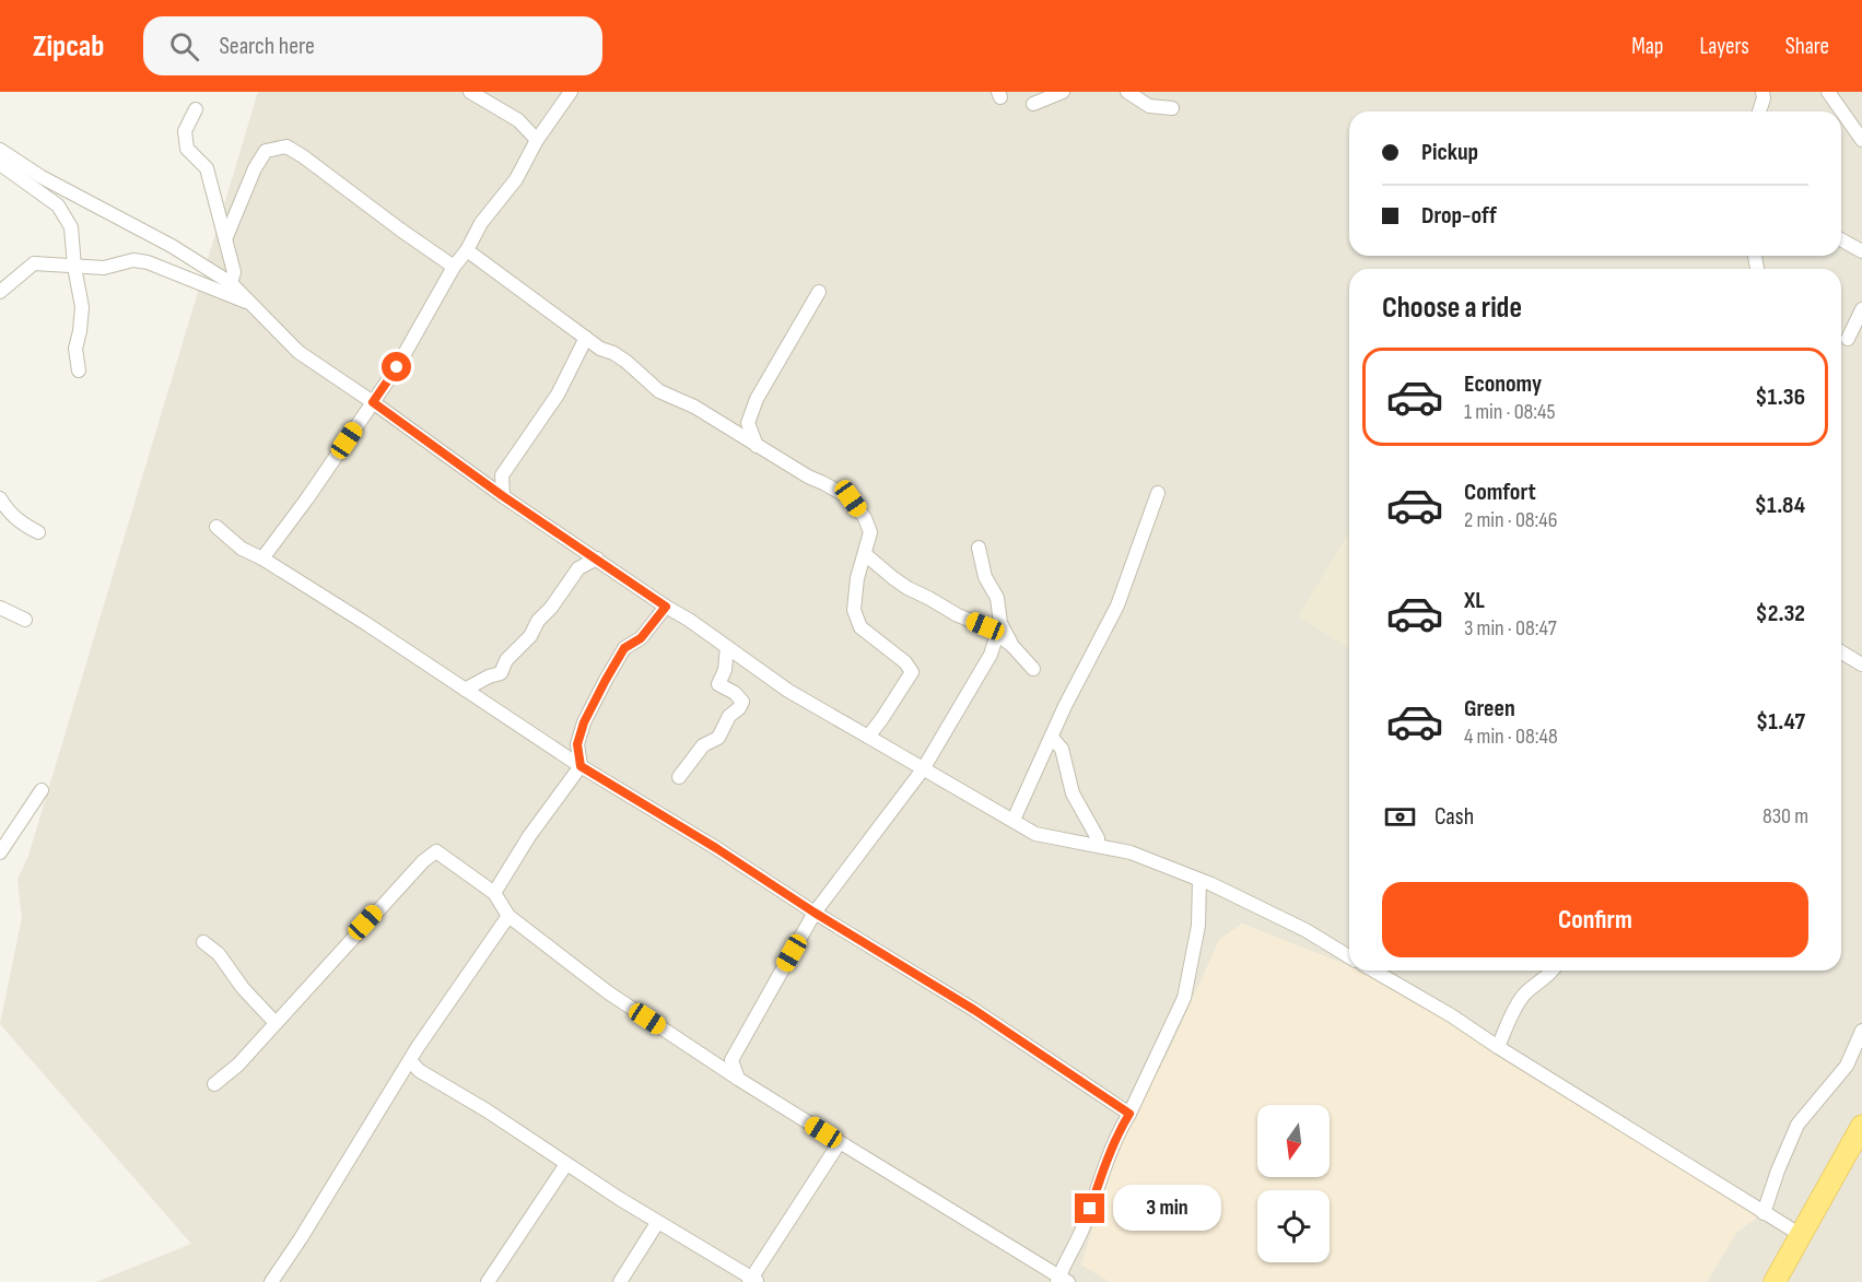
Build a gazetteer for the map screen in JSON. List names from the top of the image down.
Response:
{
  "north": "bottom",
  "page": {
    "header": "Zipcab",
    "search": "Search here",
    "nav": ["Map", "Layers", "Share"],
    "banner": ["Pickup", "Drop-off"],
    "heading": "Choose a ride",
    "list": [
      {
        "name": "Economy",
        "note": "1 min · 08:45",
        "value": "$1.36"
      },
      {
        "name": "Comfort",
        "note": "2 min · 08:46",
        "value": "$1.84"
      },
      {
        "name": "XL",
        "note": "3 min · 08:47",
        "value": "$2.32"
      },
      {
        "name": "Green",
        "note": "4 min · 08:48",
        "value": "$1.47"
      }
    ],
    "pay": ["Cash", "830 m"],
    "buttons": "Confirm",
    "bubble": "3 min"
  }
}
